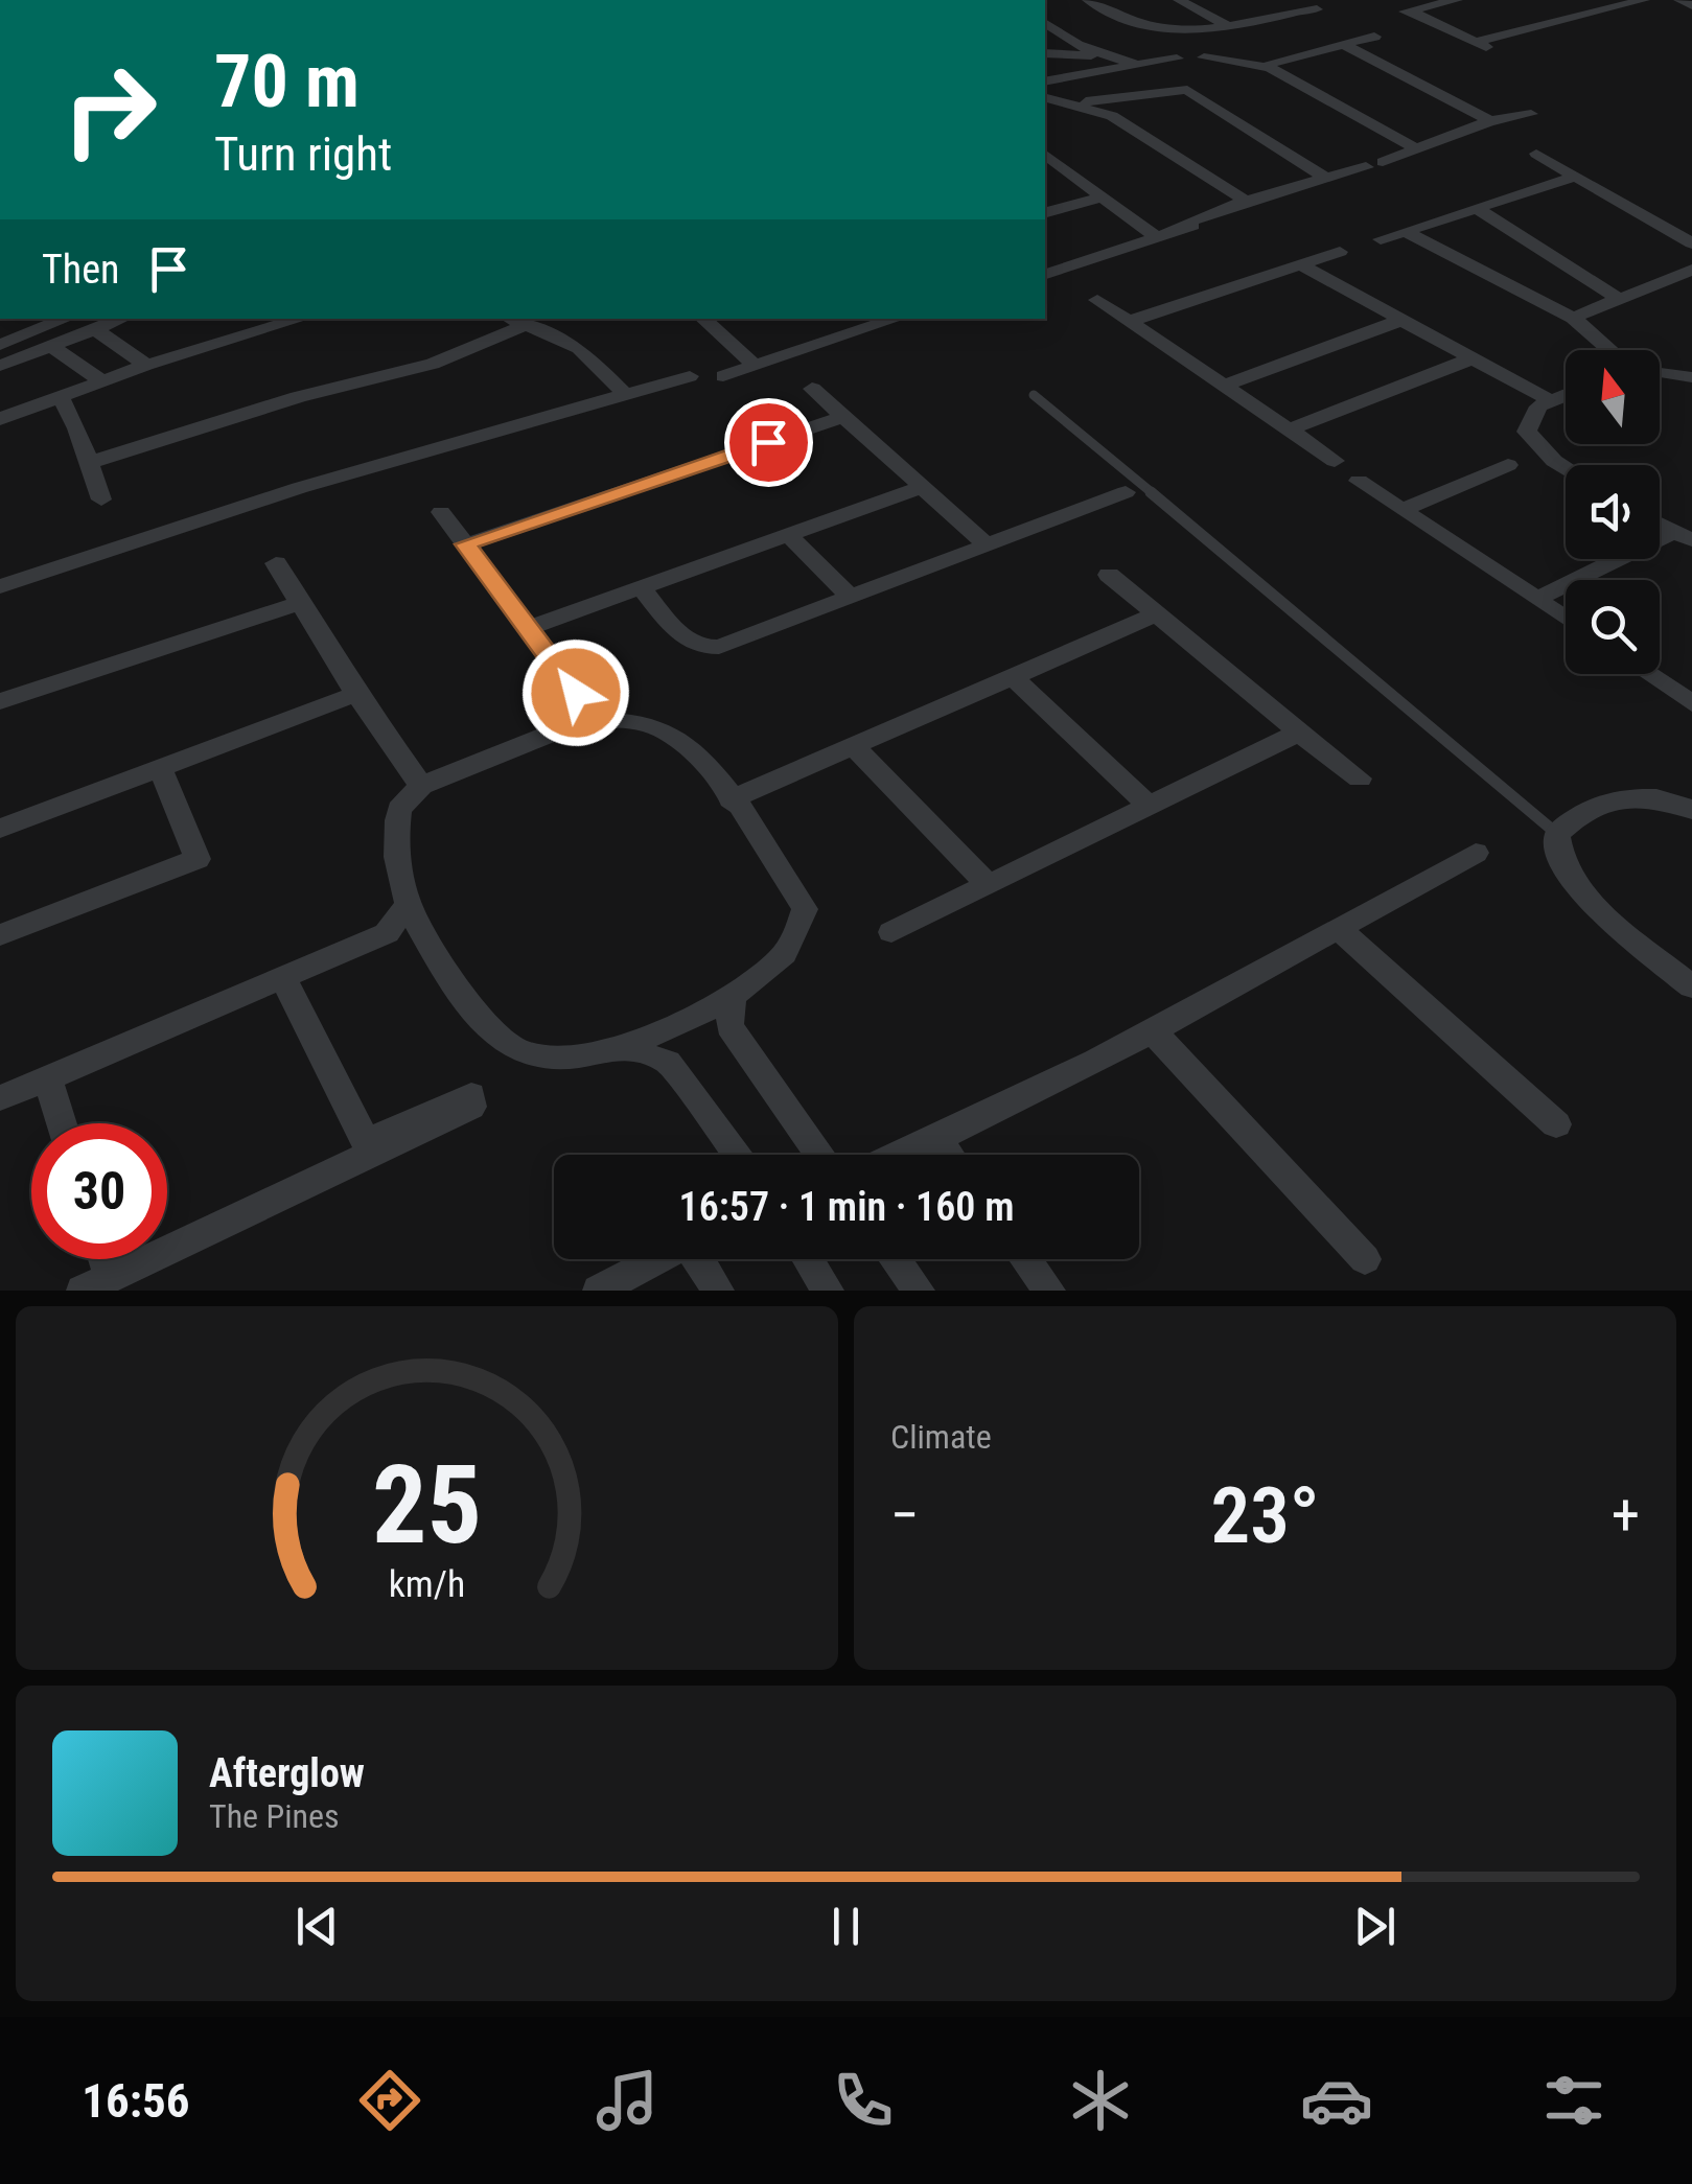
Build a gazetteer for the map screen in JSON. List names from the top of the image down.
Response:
{
  "north": "top",
  "page": {
    "turn": ["70 m", "Turn right"],
    "then": "Then",
    "limit": "30",
    "trip": "16:57 · 1 min · 160 m",
    "tile": "Climate",
    "heat": ["−", "23°", "+"],
    "song": ["Afterglow", "The Pines"],
    "tabs": "16:56",
    "gauge": ["25", "km/h"]
  }
}
